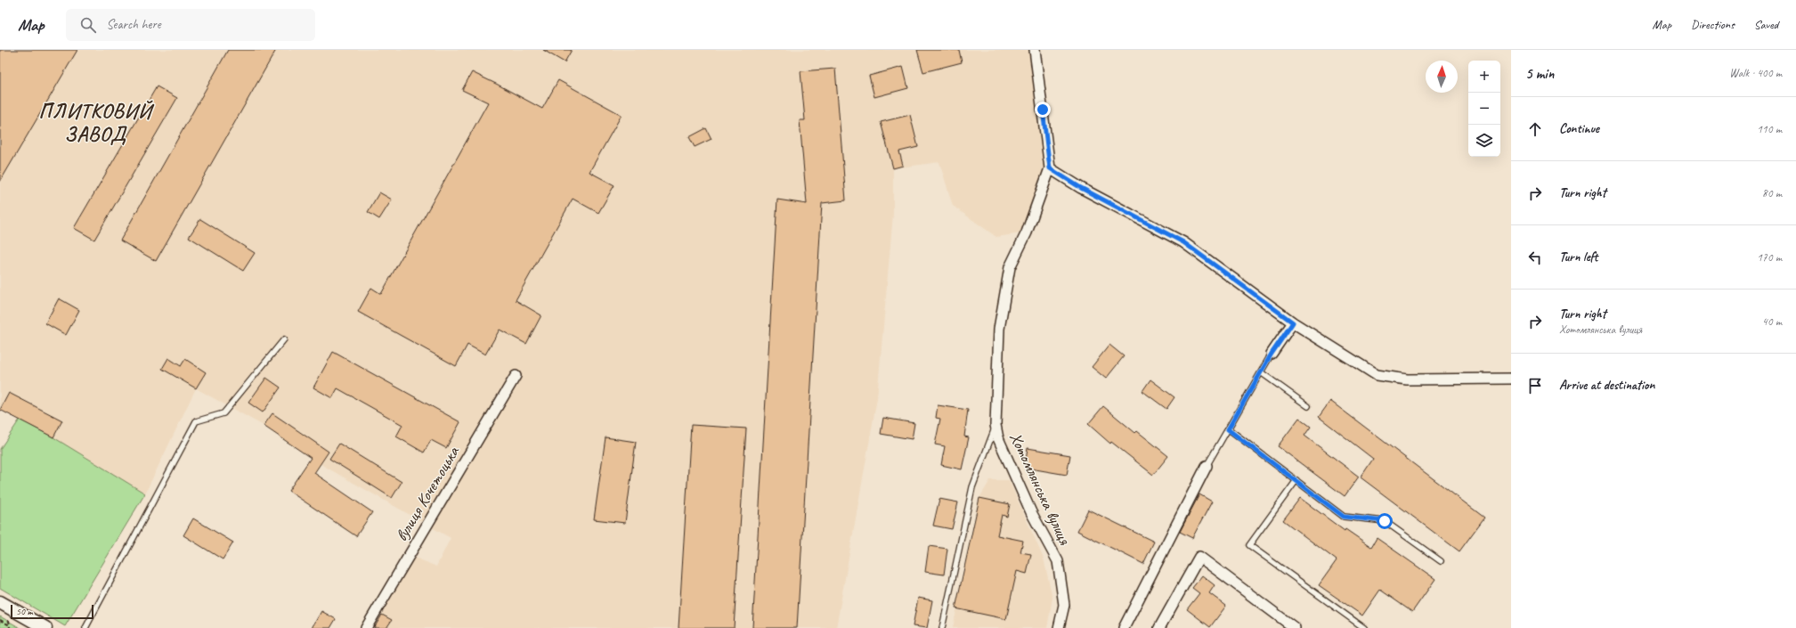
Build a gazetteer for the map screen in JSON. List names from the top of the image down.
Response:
{
  "streets": {
    "street": ["Хотомлянська вулиця", "вулиця Кочетоцька"]
  },
  "districts": ["ПЛИТКОВИЙ ЗАВОД"],
  "scale_bar": "50 m",
  "north": "top",
  "page": {
    "header": "Map",
    "search": "Search here",
    "nav": ["Map", "Directions", "Saved"],
    "heading": ["5 min", "Walk · 400 m"],
    "map_buttons": ["+", "−"],
    "list": [
      ["Continue", "110 m"],
      ["Turn right", "80 m"],
      ["Turn left", "170 m"],
      ["Turn right", "Хотомлянська вулиця", "40 m"],
      "Arrive at destination"
    ],
    "scale": "50 m"
  }
}
